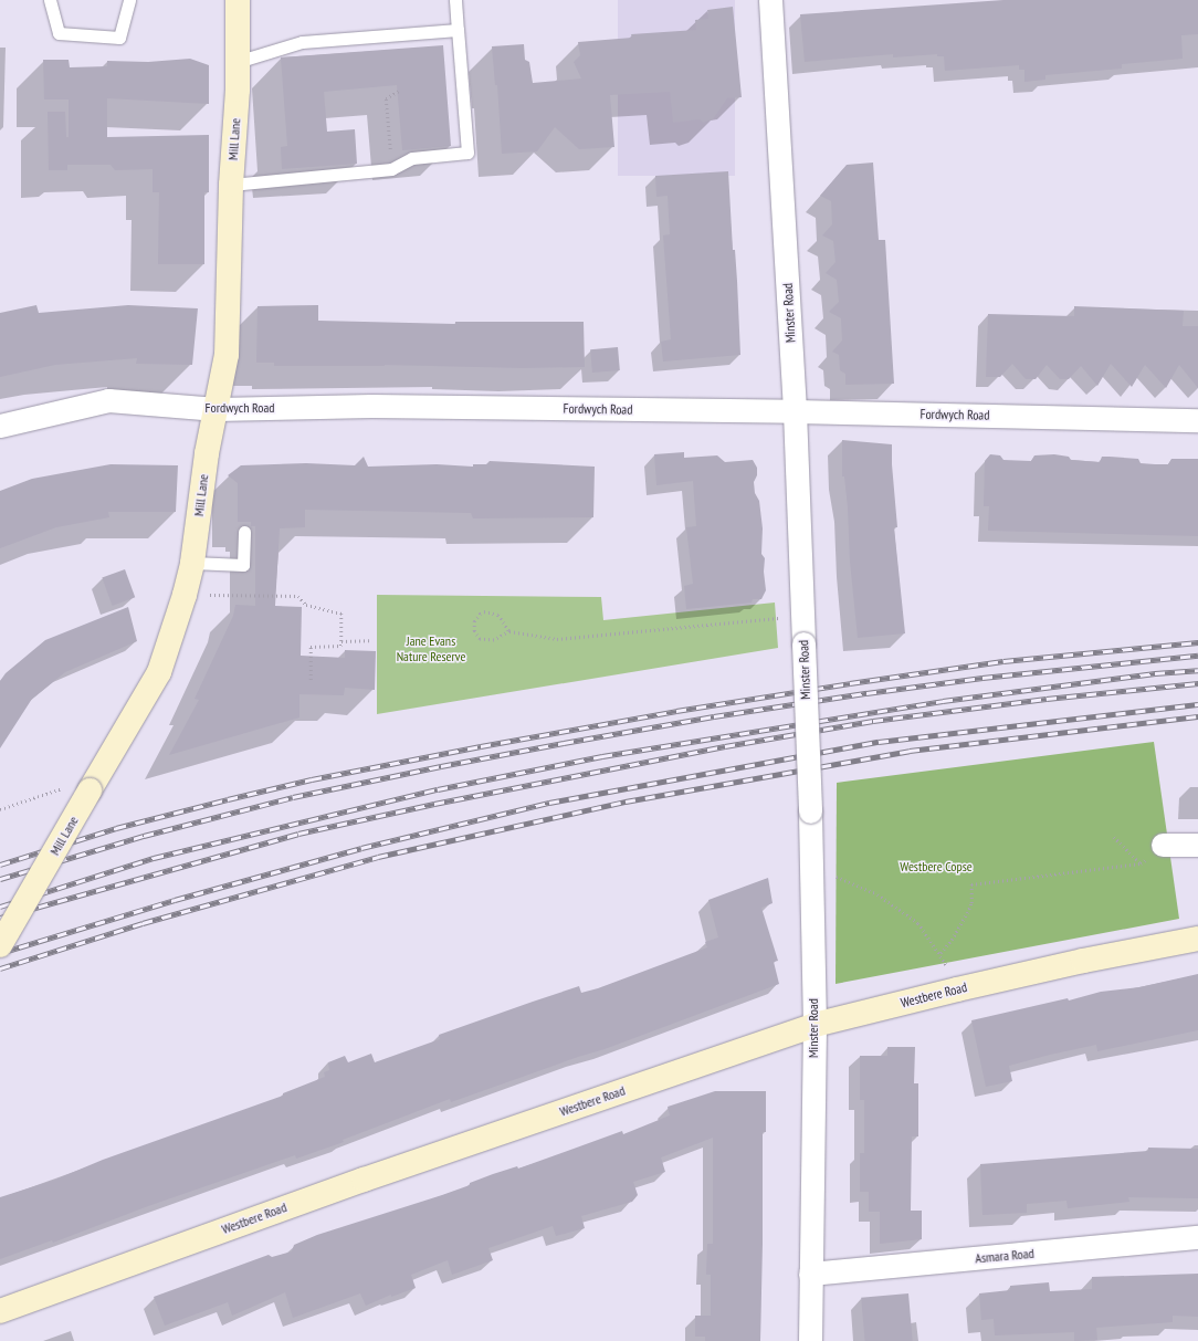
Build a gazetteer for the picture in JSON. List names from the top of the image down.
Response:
{
  "streets": {
    "street": [
      "Mill Lane",
      "Minster Road",
      "Fordwych Road",
      "Westbere Road",
      "Asmara Road"
    ]
  },
  "crossings": [
    ["Mill Lane", "Fordwych Road"],
    ["Minster Road", "Fordwych Road"],
    ["Minster Road", "Westbere Road"],
    ["Minster Road", "Asmara Road"]
  ],
  "parks": ["Jane Evans Nature Reserve", "Westbere Copse"]
}
